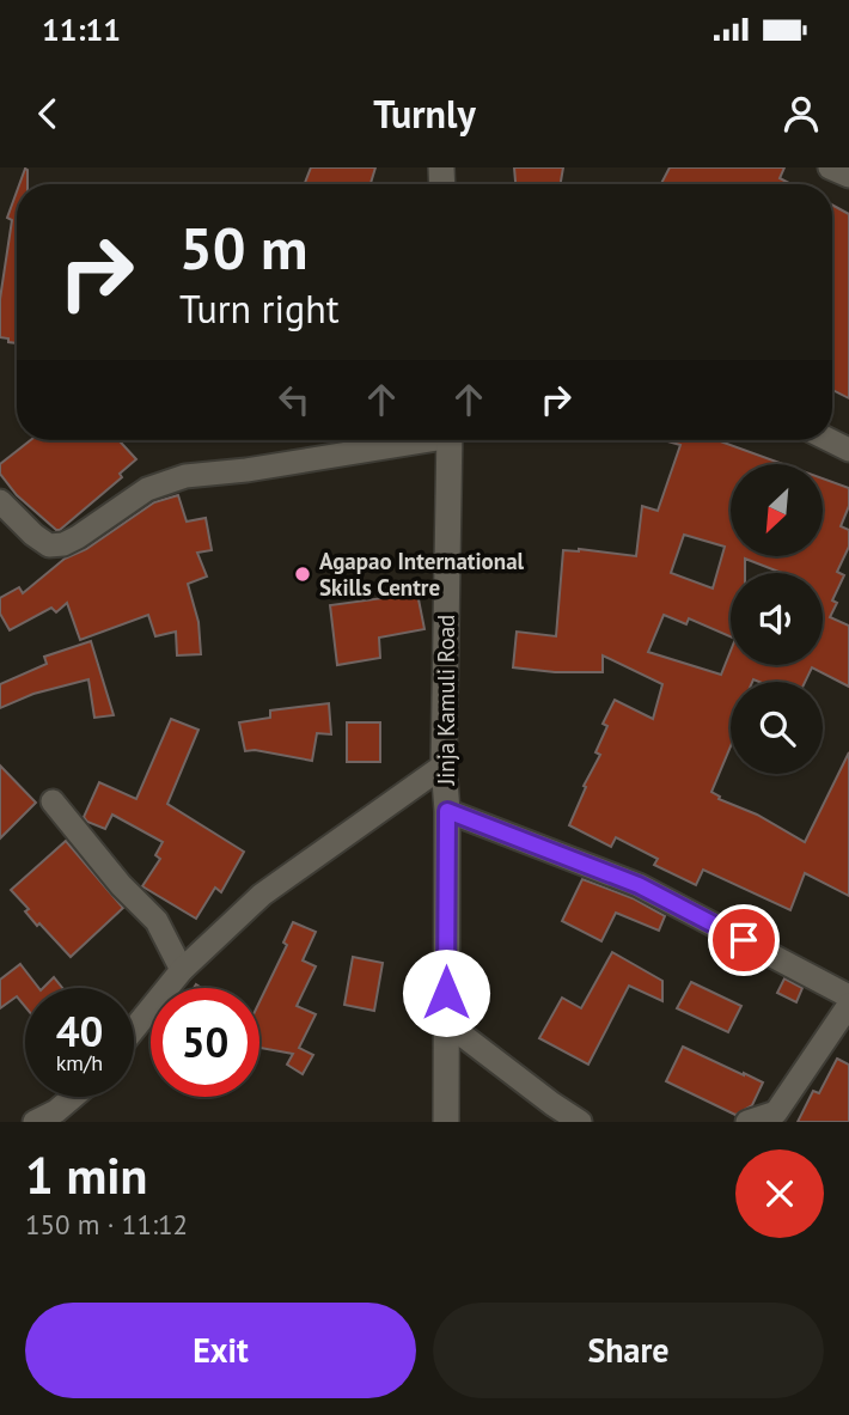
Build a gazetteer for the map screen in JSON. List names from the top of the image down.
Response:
{
  "streets": {
    "main road": ["Jinja Kamuli Road"]
  },
  "places": ["Agapao International Skills Centre"],
  "north": "bottom left",
  "page": {
    "status": "11:11",
    "header": "Turnly",
    "turn": ["50 m", "Turn right"],
    "speed": "40 km/h",
    "limit": "50",
    "heading": ["1 min", "150 m · 11:12"],
    "buttons": ["Exit", "Share"]
  }
}
